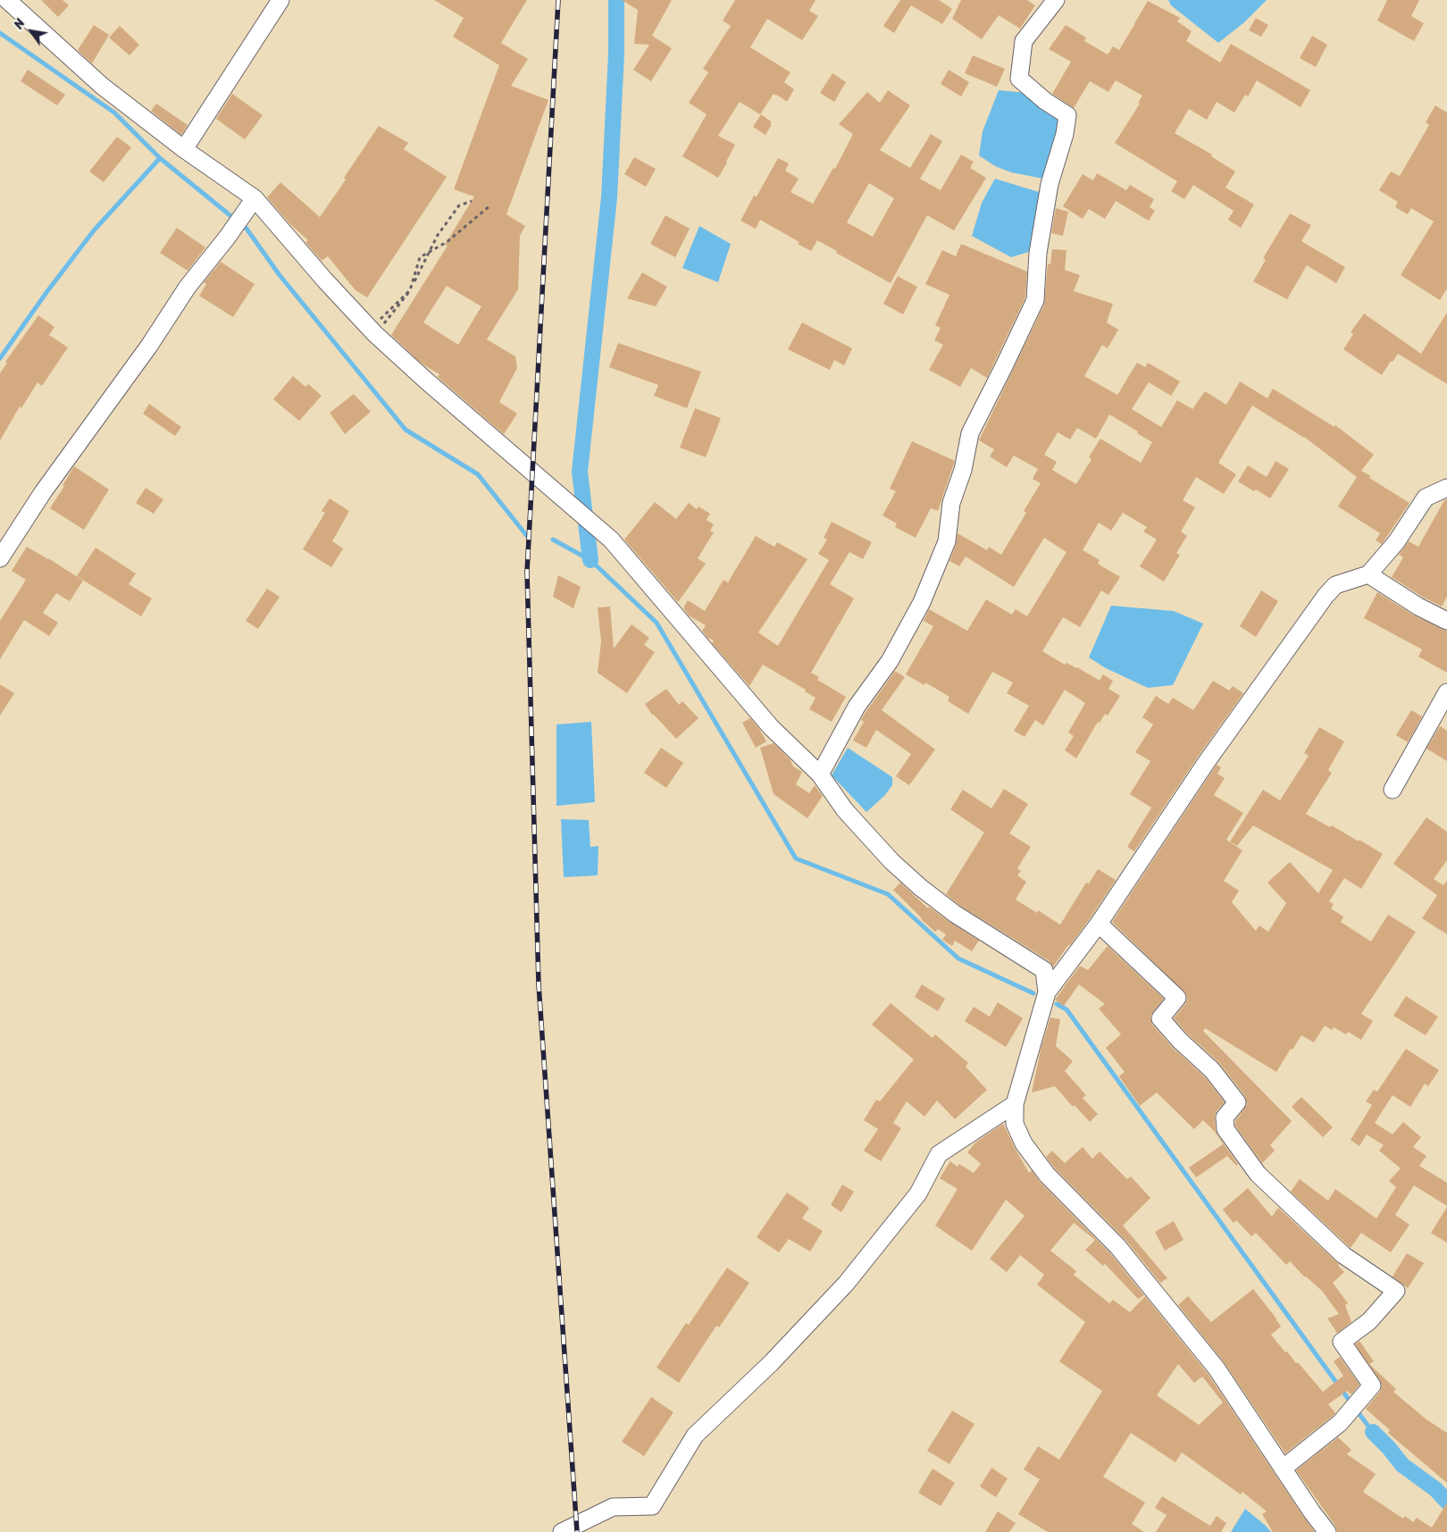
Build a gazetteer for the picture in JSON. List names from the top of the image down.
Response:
{
  "north": "top left"
}
